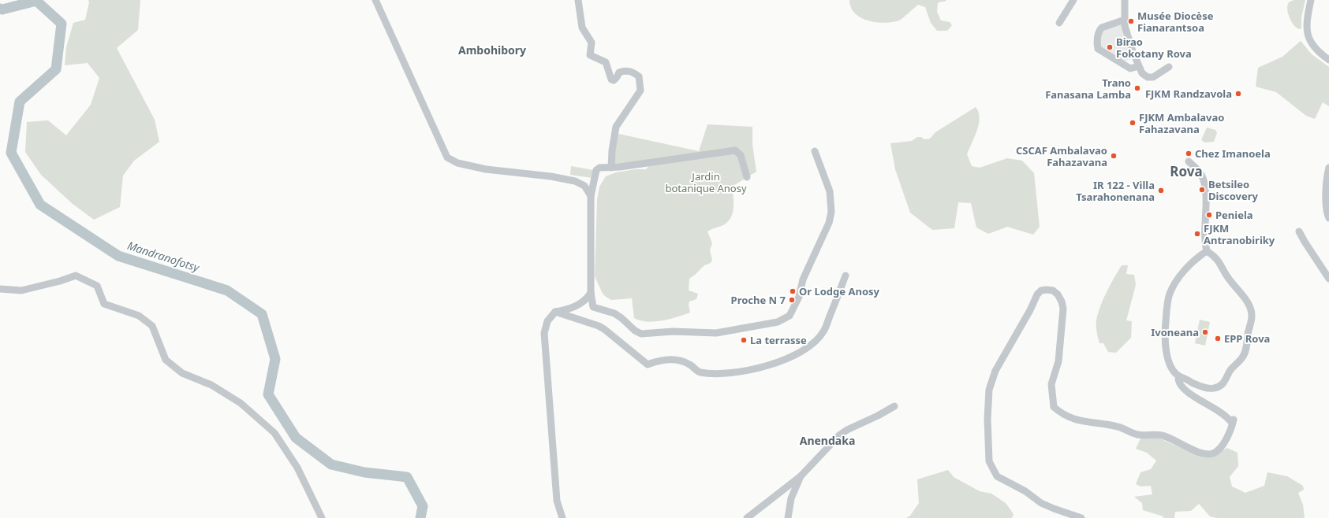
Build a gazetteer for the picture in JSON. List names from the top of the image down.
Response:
{
  "districts": ["Ambohibory", "Rova", "Anendaka"],
  "water": ["Mandranofotsy"],
  "parks": ["Jardin botanique Anosy"],
  "places": [
    "Musée Diocèse Fianarantsoa",
    "Birao Fokotany Rova",
    "Trano Fanasana Lamba",
    "FJKM Randzavola",
    "FJKM Ambalavao Fahazavana",
    "Chez Imanoela",
    "CSCAF Ambalavao Fahazavana",
    "Betsileo Discovery",
    "IR 122 - Villa Tsarahonenana",
    "Peniela",
    "FJKM Antranobiriky",
    "Or Lodge Anosy",
    "Proche N 7",
    "Ivoneana",
    "EPP Rova",
    "La terrasse"
  ]
}
